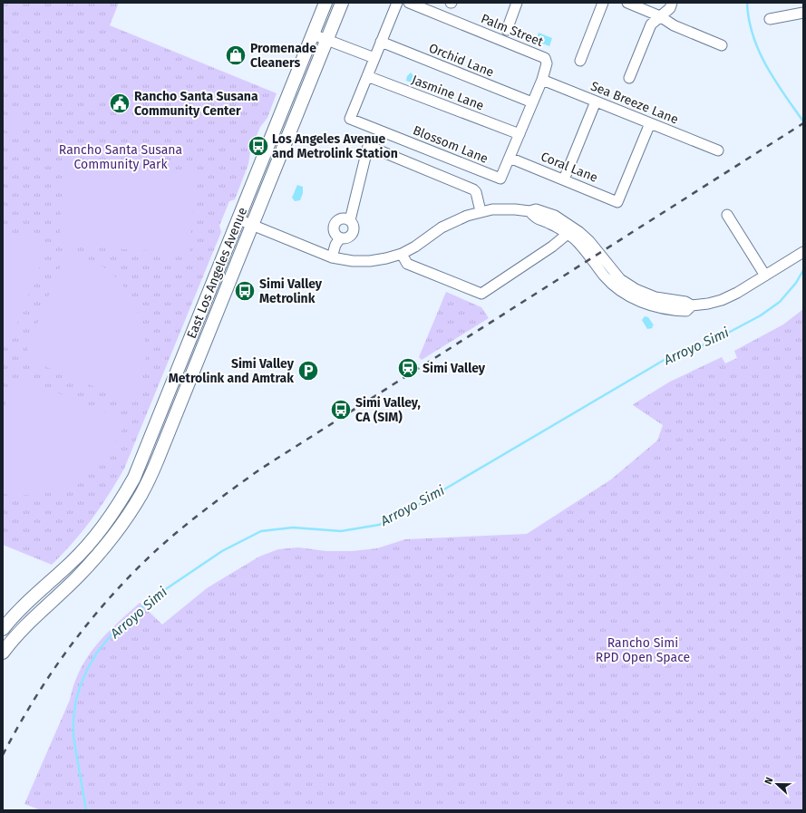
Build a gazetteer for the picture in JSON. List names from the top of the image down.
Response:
{
  "streets": {
    "main road": ["East Los Angeles Avenue"],
    "street": [
      "Palm Street",
      "Orchid Lane",
      "Jasmine Lane",
      "Sea Breeze Lane",
      "Blossom Lane",
      "Coral Lane"
    ]
  },
  "crossings": [
    ["Palm Street", "Sea Breeze Lane"],
    ["Jasmine Lane", "Blossom Lane"],
    ["Sea Breeze Lane", "Coral Lane"],
    ["Blossom Lane", "Coral Lane"]
  ],
  "water": ["Arroyo Simi"],
  "parks": ["Rancho Santa Susana Community Park", "Rancho Simi RPD Open Space"],
  "places": {
    "shop": ["Promenade Cleaners"],
    "public building": ["Rancho Santa Susana Community Center"],
    "bus stop": ["Los Angeles Avenue and Metrolink Station", "Simi Valley Metrolink", "Simi Valley, CA (SIM)"],
    "station": ["Simi Valley"],
    "parking": ["Simi Valley Metrolink and Amtrak"]
  },
  "north": "left"
}
